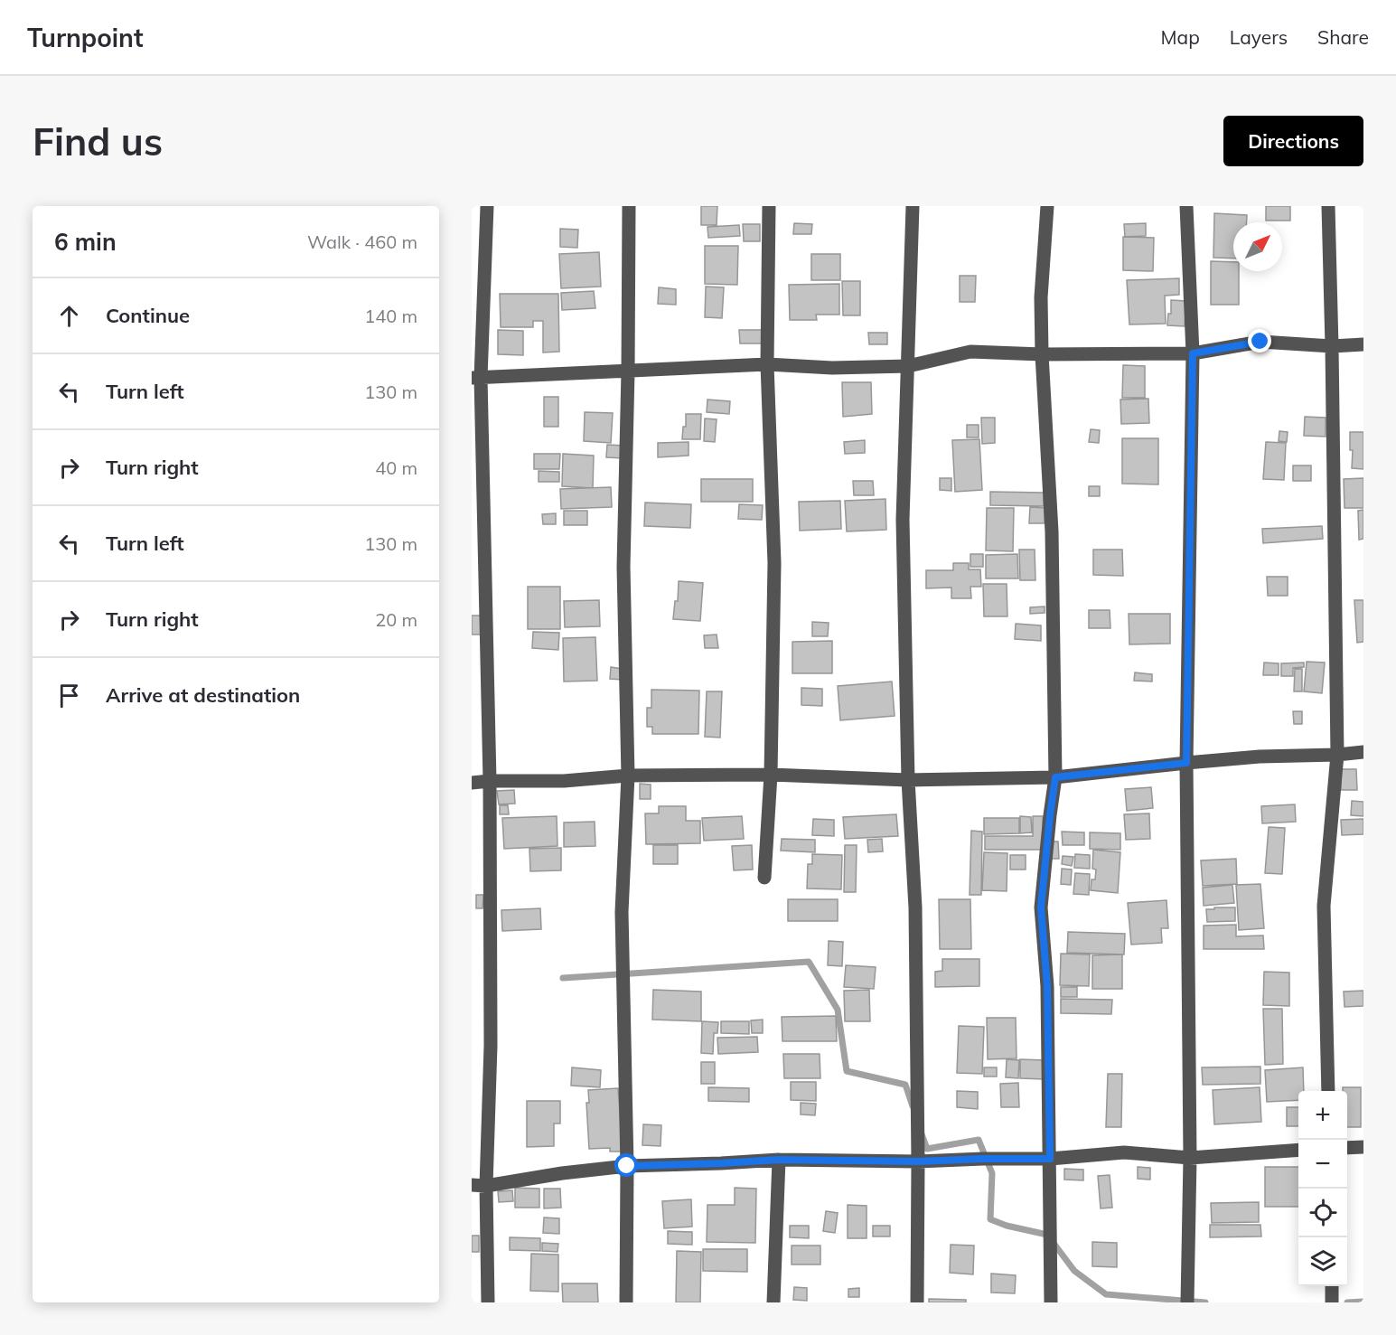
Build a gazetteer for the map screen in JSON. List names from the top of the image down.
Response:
{
  "north": "top right",
  "page": {
    "header": "Turnpoint",
    "nav": ["Map", "Layers", "Share"],
    "buttons": "Directions",
    "title": "Find us",
    "heading": ["6 min", "Walk · 460 m"],
    "list": [
      ["Continue", "140 m"],
      ["Turn left", "130 m"],
      ["Turn right", "40 m"],
      ["Turn left", "130 m"],
      ["Turn right", "20 m"],
      "Arrive at destination"
    ],
    "map_buttons": ["+", "−"]
  }
}
